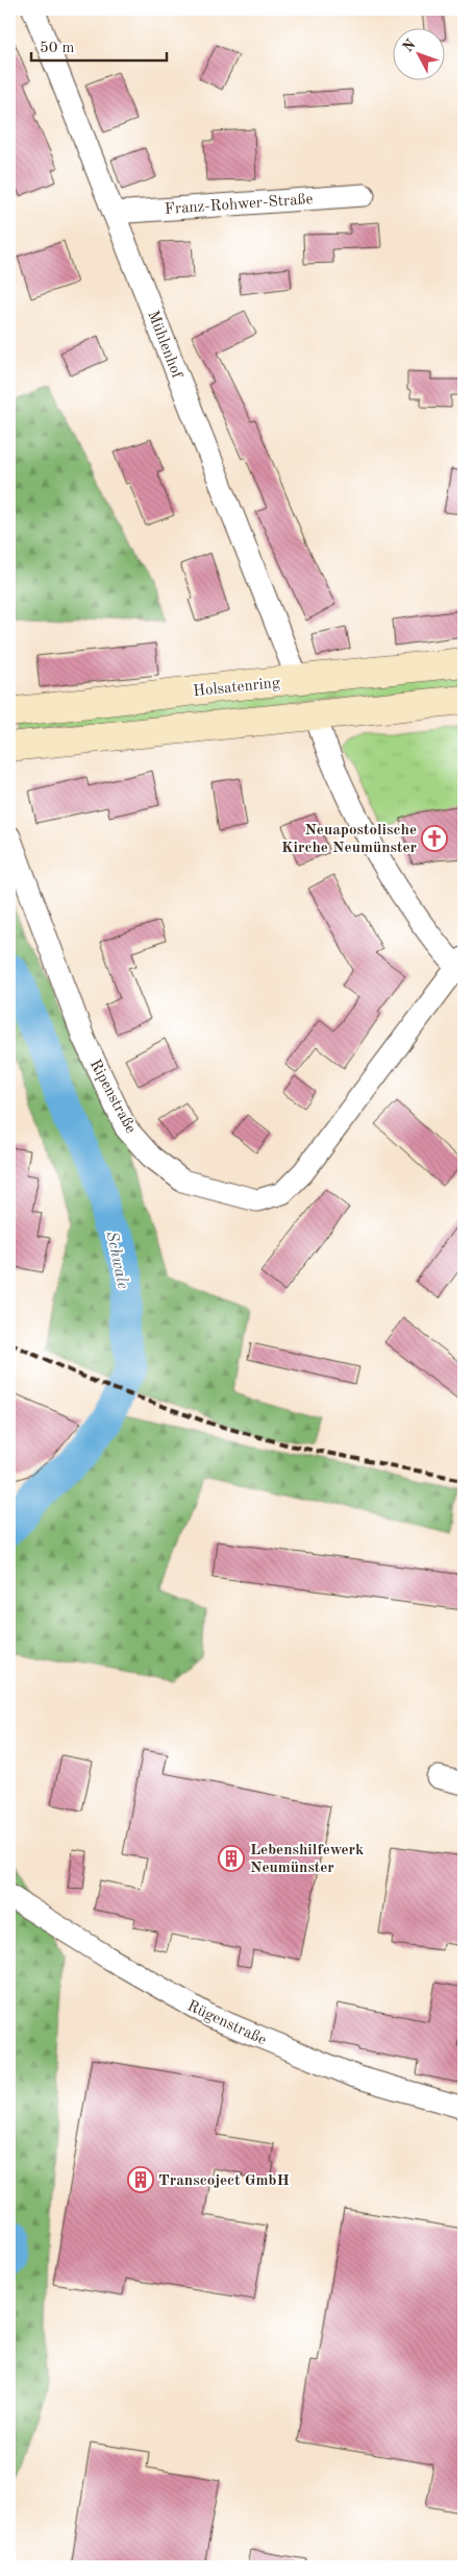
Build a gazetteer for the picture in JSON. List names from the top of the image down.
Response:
{
  "streets": {
    "main road": ["Holsatenring"],
    "street": [
      "Franz-Rohwer-Straße",
      "Mühlenhof",
      "Ripenstraße",
      "Rügenstraße"
    ]
  },
  "crossings": [
    ["Franz-Rohwer-Straße", "Mühlenhof"],
    ["Mühlenhof", "Holsatenring"]
  ],
  "water": ["Schwale"],
  "places": {
    "church": ["Neuapostolische Kirche Neumünster"],
    "building": ["Lebenshilfewerk Neumünster", "Transcoject GmbH"]
  },
  "scale_bar": "50 m",
  "north": "top left"
}
